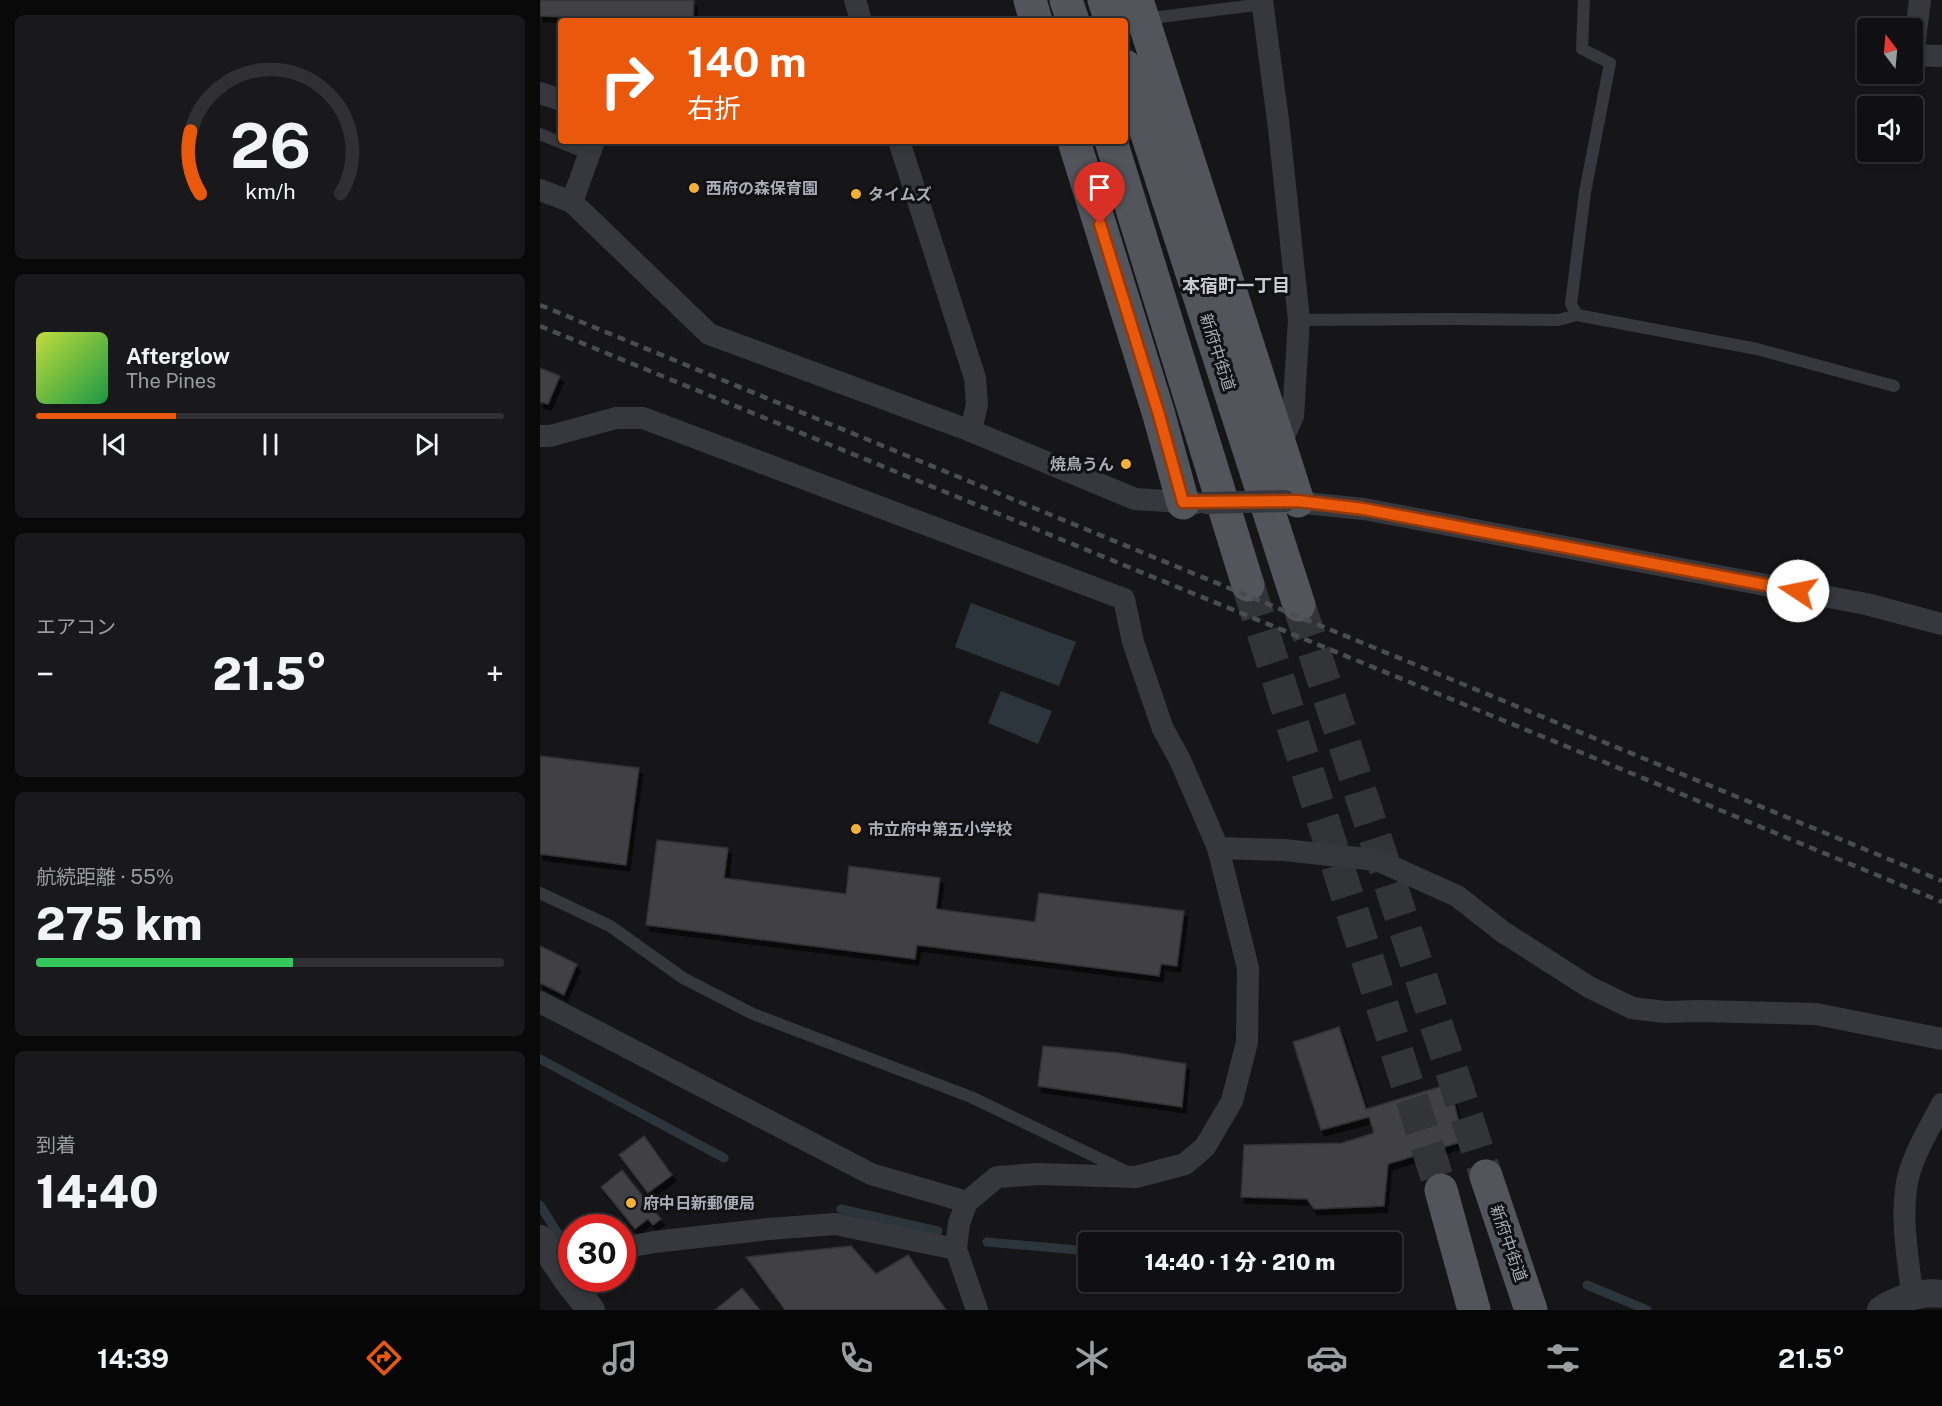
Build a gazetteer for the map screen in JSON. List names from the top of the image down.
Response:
{
  "streets": {
    "main road": ["新府中街道"]
  },
  "districts": ["本宿町一丁目"],
  "places": [
    "西府の森保育園",
    "タイムズ",
    "焼鳥うん",
    "市立府中第五小学校",
    "府中日新郵便局"
  ],
  "north": "top",
  "page": {
    "turn": ["140 m", "右折"],
    "song": ["Afterglow", "The Pines"],
    "tile": [
      "エアコン",
      ["航続距離 · 55%", "275 km"],
      ["到着", "14:40"]
    ],
    "heat": ["−", "21.5°", "+"],
    "limit": "30",
    "trip": "14:40 · 1 分 · 210 m",
    "tabs": ["14:39", "21.5°"],
    "gauge": ["26", "km/h"]
  }
}
